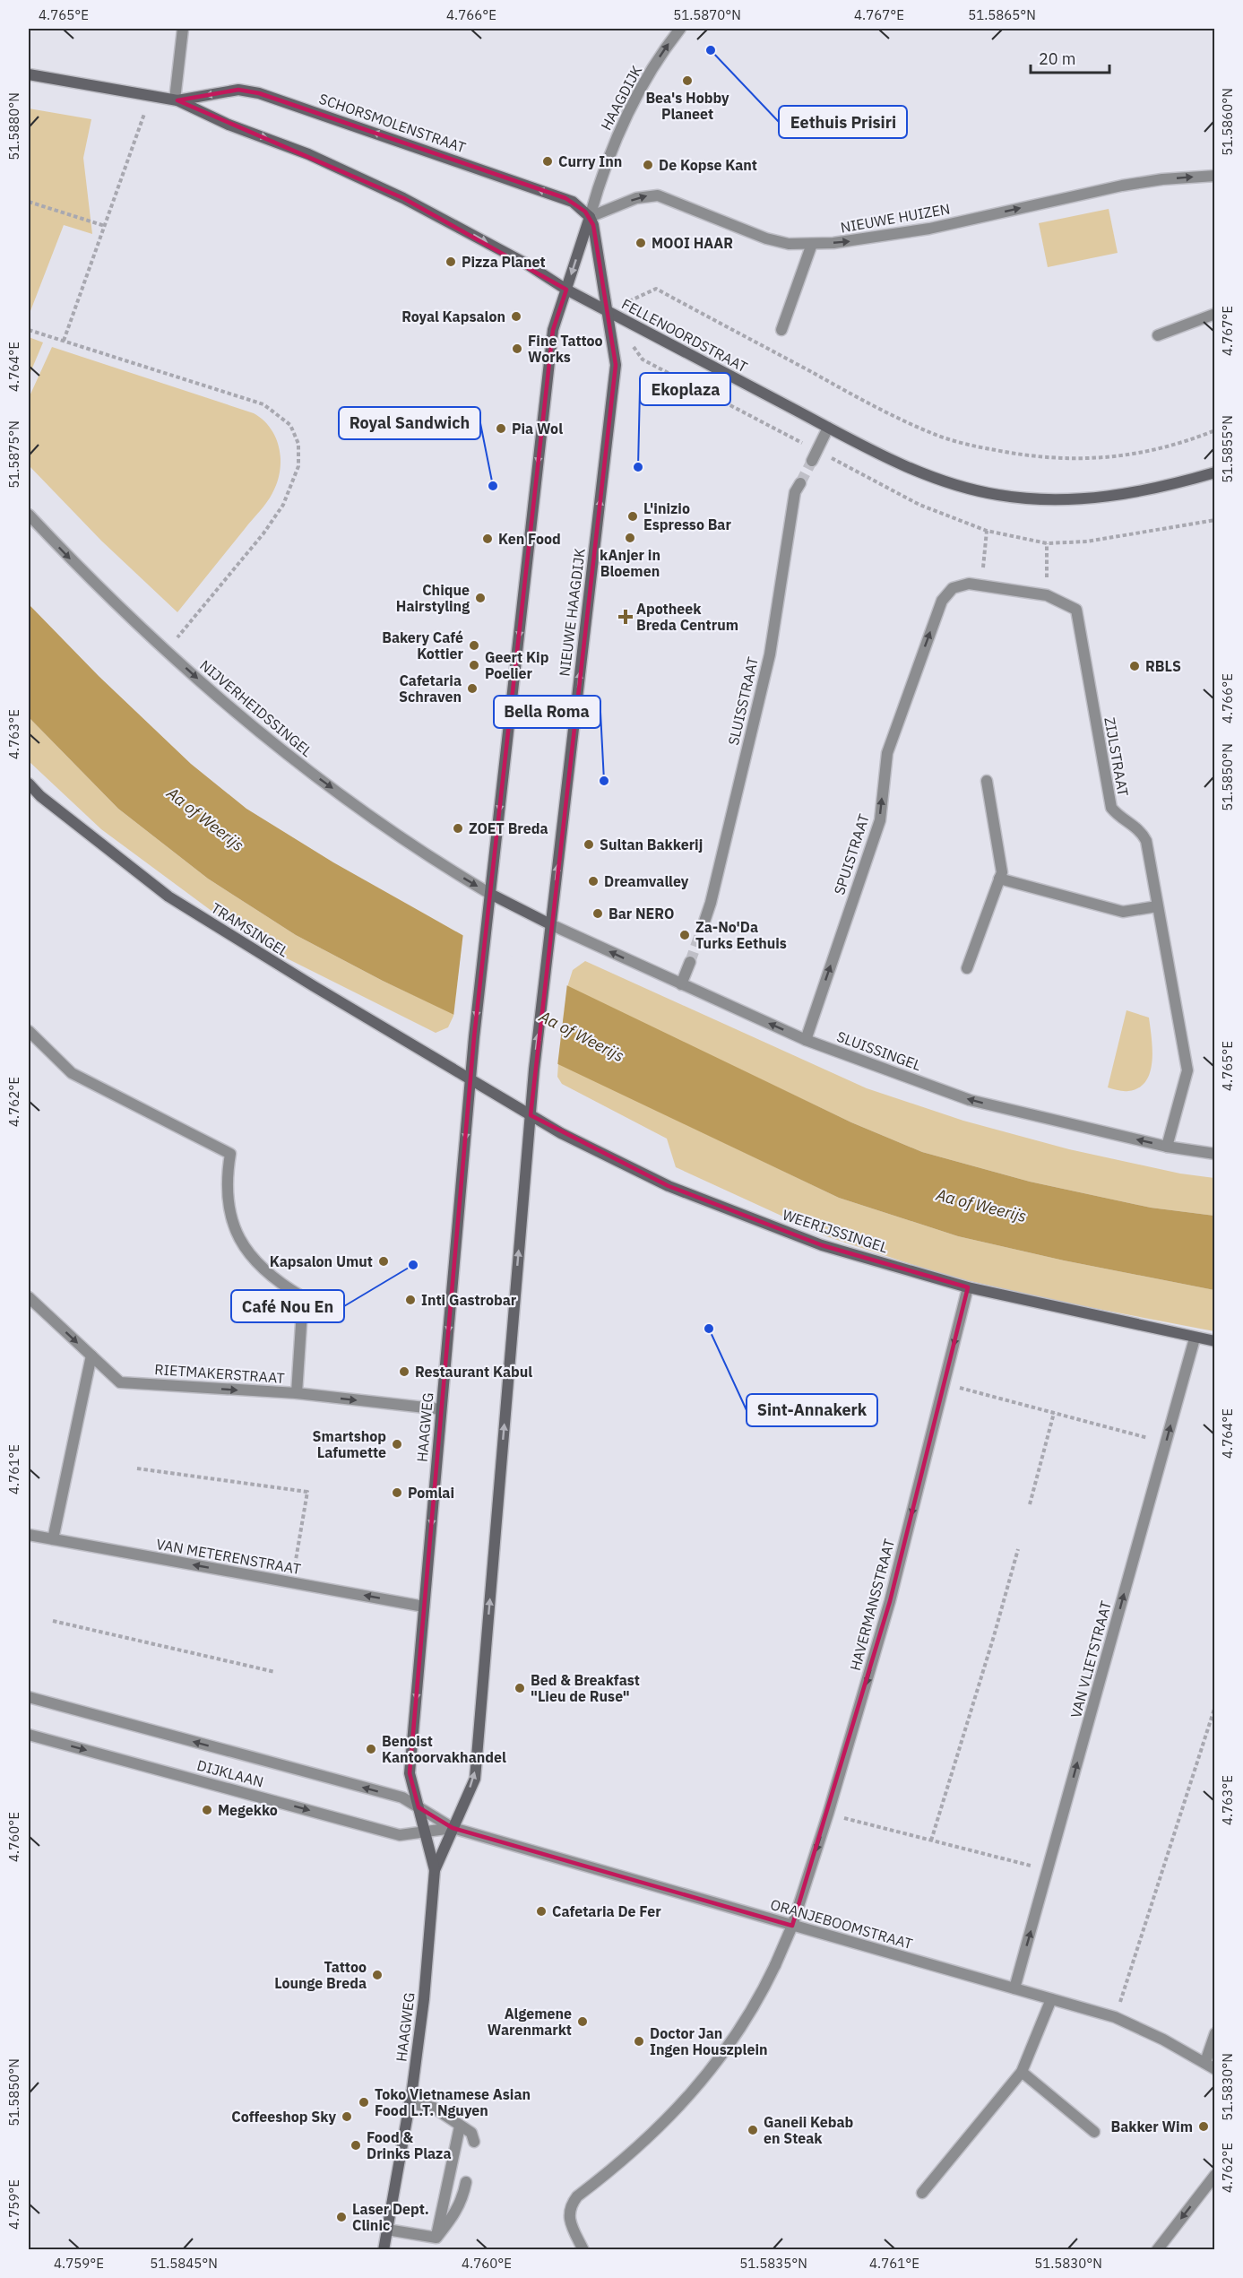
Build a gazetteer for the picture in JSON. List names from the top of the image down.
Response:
{
  "streets": {
    "street": [
      "HAAGDIJK",
      "SCHORSMOLENSTRAAT",
      "NIEUWE HUIZEN",
      "FELLENOORDSTRAAT",
      "NIEUWE HAAGDIJK",
      "SLUISSTRAAT",
      "NIJVERHEIDSSINGEL",
      "ZIJLSTRAAT",
      "SPUISTRAAT",
      "TRAMSINGEL",
      "SLUISSINGEL",
      "WEERIJSSINGEL",
      "RIETMAKERSTRAAT",
      "HAAGWEG",
      "VAN METERENSTRAAT",
      "HAVERMANSSTRAAT",
      "VAN VLIETSTRAAT",
      "DIJKLAAN",
      "ORANJEBOOMSTRAAT"
    ]
  },
  "crossings": [
    ["HAAGDIJK", "SCHORSMOLENSTRAAT"],
    ["HAAGDIJK", "NIEUWE HUIZEN"],
    ["HAAGDIJK", "NIEUWE HAAGDIJK"],
    ["SCHORSMOLENSTRAAT", "NIEUWE HUIZEN"],
    ["SCHORSMOLENSTRAAT", "NIEUWE HAAGDIJK"],
    ["NIEUWE HUIZEN", "NIEUWE HAAGDIJK"],
    ["FELLENOORDSTRAAT", "NIEUWE HAAGDIJK"],
    ["NIEUWE HAAGDIJK", "SLUISSINGEL"],
    ["NIEUWE HAAGDIJK", "HAAGWEG"],
    ["NIJVERHEIDSSINGEL", "HAAGWEG"],
    ["ZIJLSTRAAT", "SPUISTRAAT"],
    ["ZIJLSTRAAT", "SLUISSINGEL"],
    ["SPUISTRAAT", "SLUISSINGEL"],
    ["TRAMSINGEL", "WEERIJSSINGEL"],
    ["TRAMSINGEL", "HAAGWEG"],
    ["WEERIJSSINGEL", "HAAGWEG"],
    ["WEERIJSSINGEL", "HAVERMANSSTRAAT"],
    ["WEERIJSSINGEL", "VAN VLIETSTRAAT"],
    ["RIETMAKERSTRAAT", "HAAGWEG"],
    ["HAAGWEG", "VAN METERENSTRAAT"],
    ["HAAGWEG", "DIJKLAAN"],
    ["HAAGWEG", "ORANJEBOOMSTRAAT"],
    ["HAVERMANSSTRAAT", "ORANJEBOOMSTRAAT"],
    ["VAN VLIETSTRAAT", "ORANJEBOOMSTRAAT"],
    ["DIJKLAAN", "ORANJEBOOMSTRAAT"]
  ],
  "one_way": [
    "HAAGDIJK",
    "NIEUWE HUIZEN",
    "NIJVERHEIDSSINGEL",
    "SPUISTRAAT",
    "SLUISSINGEL",
    "RIETMAKERSTRAAT",
    "VAN METERENSTRAAT",
    "HAVERMANSSTRAAT",
    "VAN VLIETSTRAAT"
  ],
  "water": ["Aa of Weerijs"],
  "places": {
    "other": [
      "Eethuis Prisiri",
      "Bea's Hobby Planeet",
      "Curry Inn",
      "De Kopse Kant",
      "MOOI HAAR",
      "Pizza Planet",
      "Royal Kapsalon",
      "Fine Tattoo Works",
      "Pia Wol",
      "Ekoplaza",
      "Royal Sandwich",
      "L'inizio Espresso Bar",
      "kAnjer in Bloemen",
      "Ken Food",
      "Chique Hairstyling",
      "Bakery Café Kottier",
      "Geert Kip Poelier",
      "RBLS",
      "Cafetaria Schraven",
      "Bella Roma",
      "ZOET Breda",
      "Sultan Bakkerij",
      "Dreamvalley",
      "Bar NERO",
      "Za-No'Da Turks Eethuis",
      "Kapsalon Umut",
      "Café Nou En",
      "Inti Gastrobar",
      "Sint-Annakerk",
      "Restaurant Kabul",
      "Smartshop Lafumette",
      "Pomlai",
      "Bed & Breakfast \"Lieu de Ruse\"",
      "Benoist Kantoorvakhandel",
      "Megekko",
      "Cafetaria De Fer",
      "Tattoo Lounge Breda",
      "Algemene Warenmarkt",
      "Doctor Jan Ingen Houszplein",
      "Toko Vietnamese Asian Food L.T. Nguyen",
      "Coffeeshop Sky",
      "Bakker Wim",
      "Ganeii Kebab en Steak",
      "Food & Drinks Plaza",
      "Laser Dept. Clinic"
    ],
    "health": ["Apotheek Breda Centrum"]
  },
  "scale_bar": "20 m",
  "coordinates": [
    "4.765°E",
    "4.766°E",
    "51.5870°N",
    "4.767°E",
    "51.5865°N",
    "51.5860°N",
    "51.5880°N",
    "4.764°E",
    "51.5855°N",
    "51.5875°N",
    "4.763°E",
    "51.5850°N",
    "4.762°E",
    "4.761°E",
    "4.760°E",
    "51.5830°N",
    "4.759°E",
    "51.5845°N",
    "51.5835°N"
  ]
}
